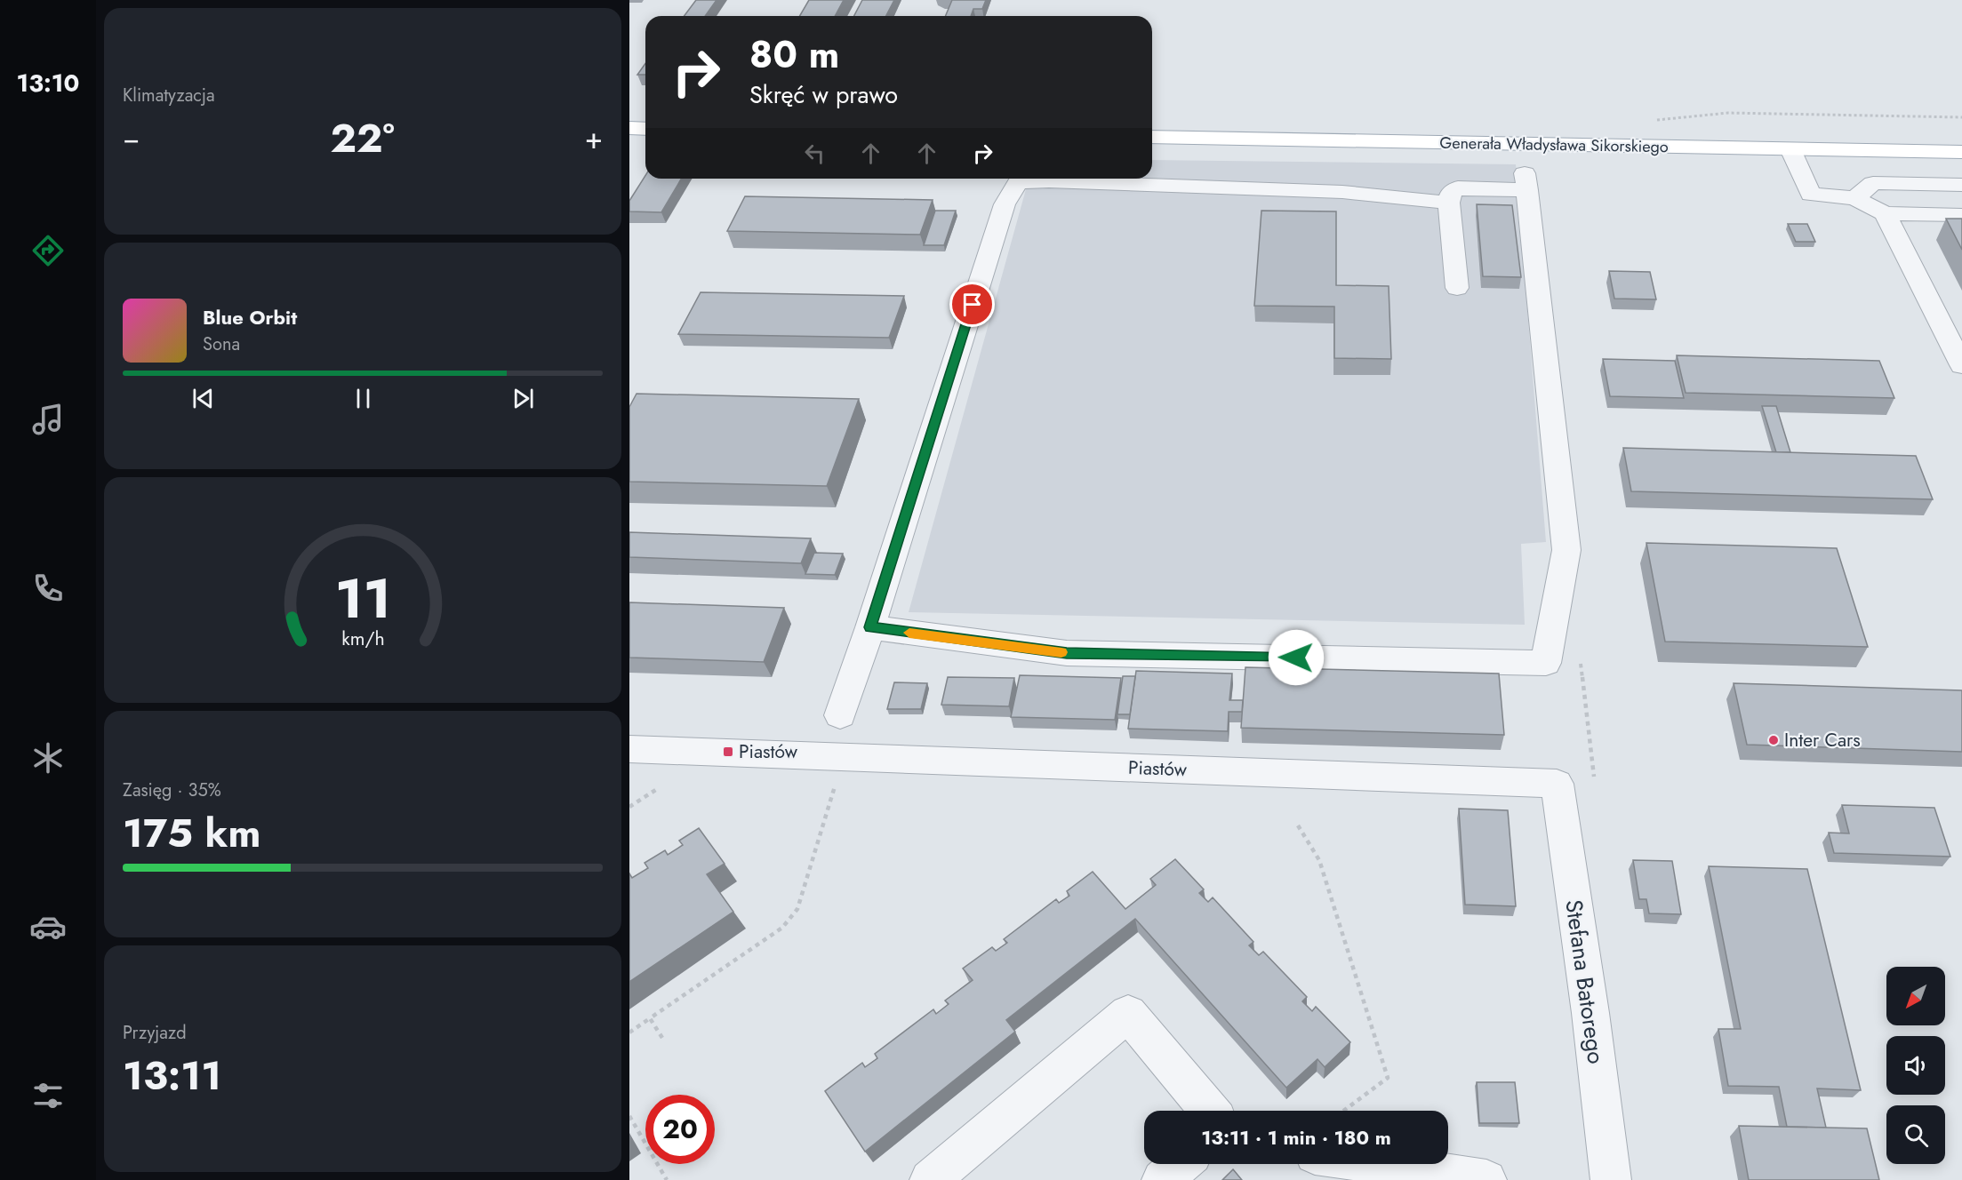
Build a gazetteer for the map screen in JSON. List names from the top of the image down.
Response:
{
  "streets": {
    "main road": ["Generała Władysława Sikorskiego"],
    "street": ["Piastów", "Stefana Batorego"]
  },
  "crossings": [
    ["Piastów", "Stefana Batorego"]
  ],
  "places": {
    "other": ["Inter Cars"],
    "transit": ["Piastów"]
  },
  "north": "bottom left",
  "page": {
    "tabs": "13:10",
    "tile": [
      "Klimatyzacja",
      ["Zasięg · 35%", "175 km"],
      ["Przyjazd", "13:11"]
    ],
    "turn": ["80 m", "Skręć w prawo"],
    "heat": ["−", "22°", "+"],
    "song": ["Blue Orbit", "Sona"],
    "limit": "20",
    "trip": "13:11 · 1 min · 180 m",
    "gauge": ["11", "km/h"]
  }
}
